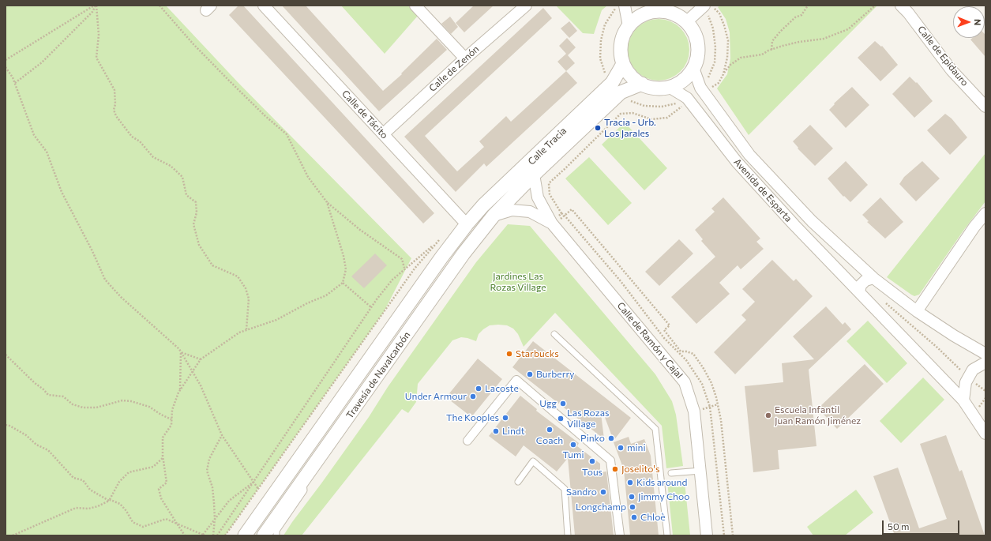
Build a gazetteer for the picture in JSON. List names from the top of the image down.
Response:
{
  "streets": {
    "street": [
      "Calle de Epidauro",
      "Calle de Zenón",
      "Calle de Tácito",
      "Calle Tracia",
      "Avenida de Esparta",
      "Calle de Ramón y Cajal",
      "Travesía de Navalcarbón"
    ]
  },
  "crossings": [
    ["Calle de Zenón", "Calle de Tácito"],
    ["Calle de Tácito", "Calle Tracia"],
    ["Calle de Tácito", "Travesía de Navalcarbón"],
    ["Calle Tracia", "Avenida de Esparta"],
    ["Calle Tracia", "Calle de Ramón y Cajal"],
    ["Calle Tracia", "Travesía de Navalcarbón"],
    ["Calle de Ramón y Cajal", "Travesía de Navalcarbón"]
  ],
  "parks": ["Jardines Las Rozas Village"],
  "places": [
    "Tracia - Urb. Los Jarales",
    "Starbucks",
    "Burberry",
    "Lacoste",
    "Under Armour",
    "Ugg",
    "Escuela Infantil Juan Ramón Jiménez",
    "The Kooples",
    "Las Rozas Village",
    "Coach",
    "Lindt",
    "Pinko",
    "Tumi",
    "mini",
    "Tous",
    "Joselito's",
    "Kids around",
    "Sandro",
    "Jimmy Choo",
    "Longchamp",
    "Chloè"
  ],
  "scale_bar": "50 m",
  "north": "right"
}
